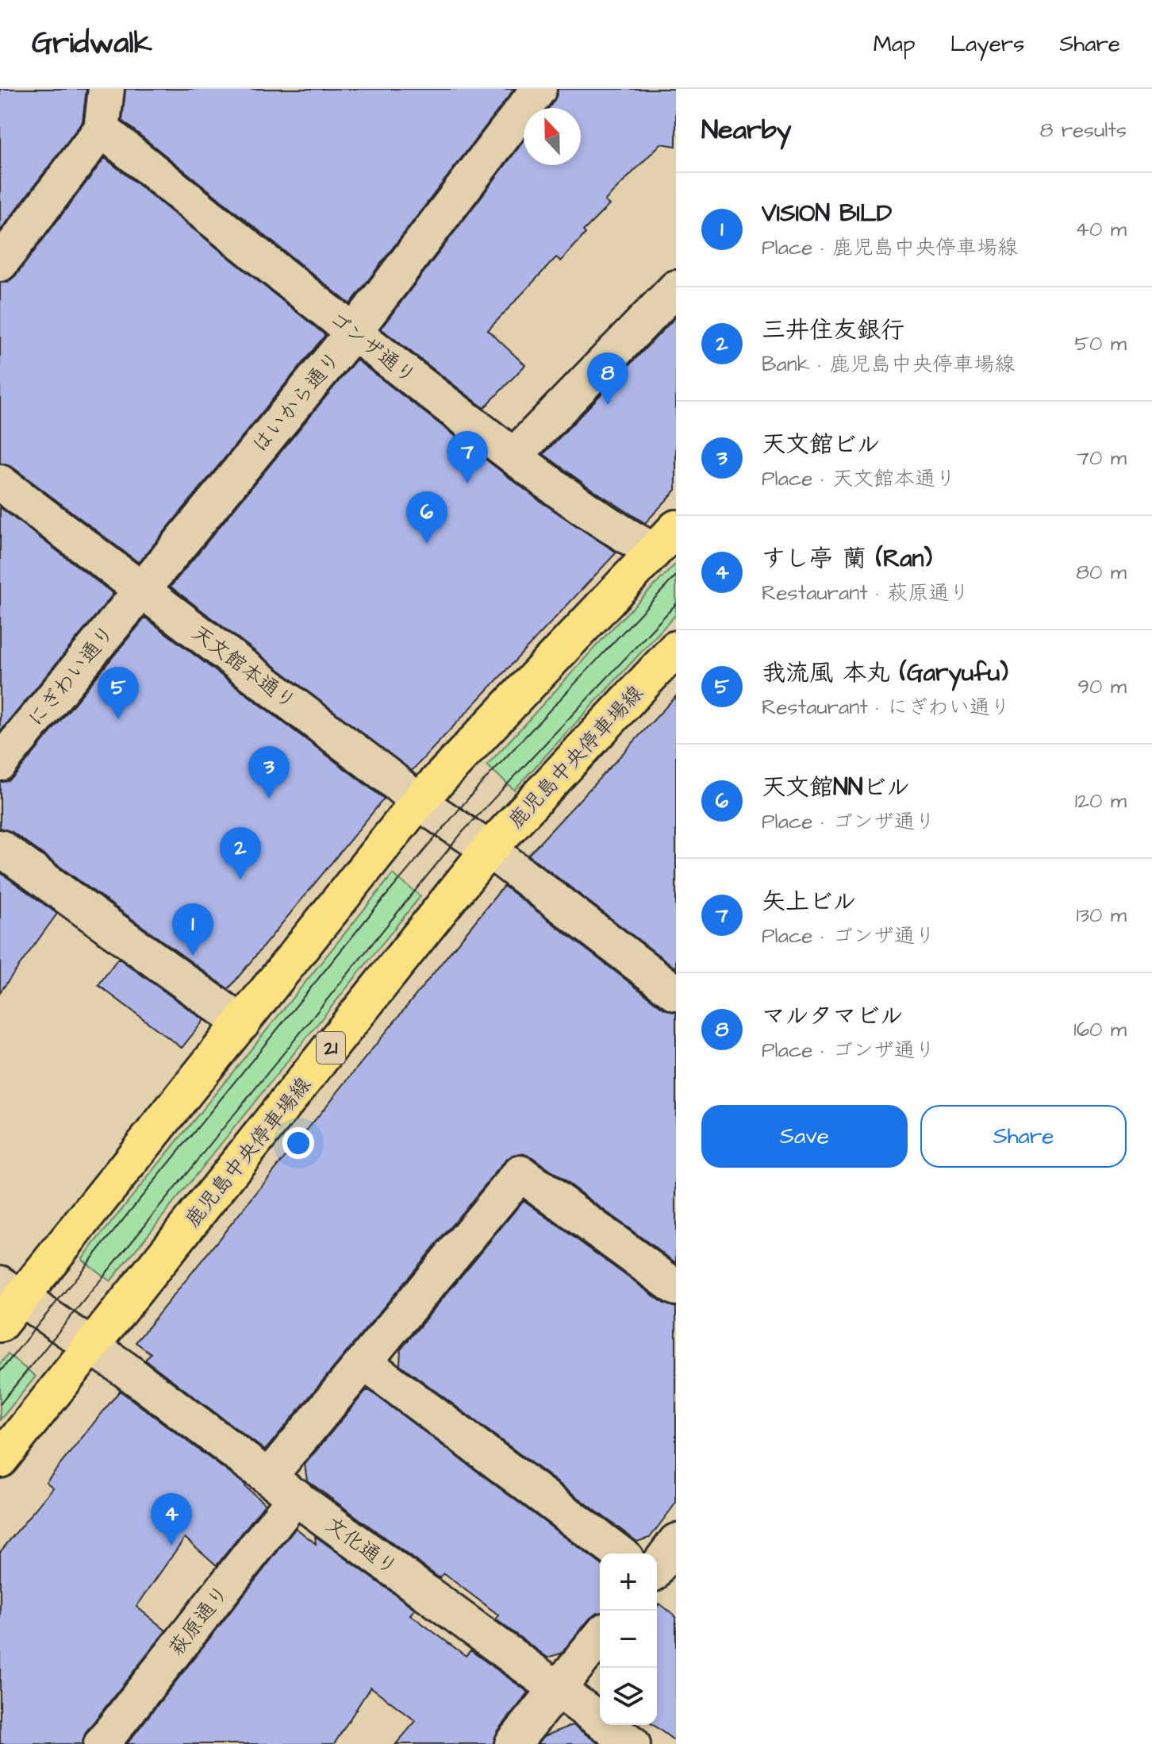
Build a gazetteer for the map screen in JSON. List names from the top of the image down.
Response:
{
  "streets": {
    "main road": ["鹿児島中央停車場線", "21"],
    "street": [
      "ゴンザ通り",
      "はいから通り",
      "天文館本通り",
      "にぎわい通り",
      "文化通り",
      "萩原通り"
    ]
  },
  "crossings": [
    ["ゴンザ通り", "はいから通り"],
    ["はいから通り", "天文館本通り"],
    ["はいから通り", "にぎわい通り"],
    ["天文館本通り", "にぎわい通り"],
    ["天文館本通り", "鹿児島中央停車場線"],
    ["鹿児島中央停車場線", "文化通り"],
    ["文化通り", "萩原通り"]
  ],
  "north": "top",
  "page": {
    "header": "Gridwalk",
    "nav": ["Map", "Layers", "Share"],
    "heading": ["Nearby", "8 results"],
    "list": [
      {
        "mark": "1",
        "name": "VISION BILD",
        "note": "Place · 鹿児島中央停車場線",
        "value": "40 m"
      },
      {
        "mark": "2",
        "name": "三井住友銀行",
        "note": "Bank · 鹿児島中央停車場線",
        "value": "50 m"
      },
      {
        "mark": "3",
        "name": "天文館ビル",
        "note": "Place · 天文館本通り",
        "value": "70 m"
      },
      {
        "mark": "4",
        "name": "すし亭 蘭 (Ran)",
        "note": "Restaurant · 萩原通り",
        "value": "80 m"
      },
      {
        "mark": "5",
        "name": "我流風 本丸 (Garyufu)",
        "note": "Restaurant · にぎわい通り",
        "value": "90 m"
      },
      {
        "mark": "6",
        "name": "天文館NNビル",
        "note": "Place · ゴンザ通り",
        "value": "120 m"
      },
      {
        "mark": "7",
        "name": "矢上ビル",
        "note": "Place · ゴンザ通り",
        "value": "130 m"
      },
      {
        "mark": "8",
        "name": "マルタマビル",
        "note": "Place · ゴンザ通り",
        "value": "160 m"
      }
    ],
    "pins": [
      "8",
      "7",
      "6",
      "5",
      "3",
      "2",
      "1",
      "4"
    ],
    "buttons": ["Save", "Share"],
    "map_buttons": ["+", "−"]
  }
}
